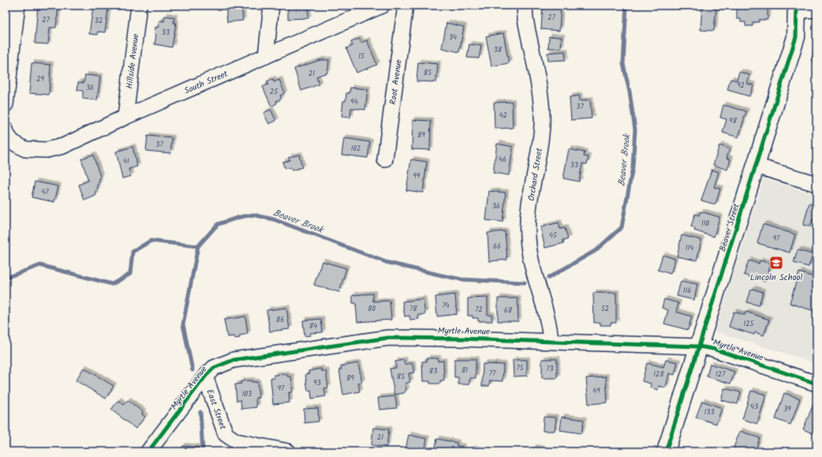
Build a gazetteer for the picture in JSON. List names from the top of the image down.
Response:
{
  "streets": {
    "street": [
      "Hillside Avenue",
      "South Street",
      "Root Avenue",
      "Orchard Street",
      "Beaver Street",
      "Myrtle Avenue",
      "East Street"
    ]
  },
  "crossings": [
    ["Hillside Avenue", "South Street"],
    ["Orchard Street", "Myrtle Avenue"],
    ["Beaver Street", "Myrtle Avenue"],
    ["Myrtle Avenue", "East Street"]
  ],
  "water": ["Beaver Brook"],
  "places": {
    "school or university": ["Lincoln School"]
  },
  "house_numbers": [
    "27",
    "27",
    "32",
    "33",
    "34",
    "38",
    "15",
    "85",
    "21",
    "29",
    "92",
    "36",
    "25",
    "94",
    "37",
    "42",
    "98",
    "89",
    "37",
    "102",
    "46",
    "41",
    "33",
    "99",
    "47",
    "36",
    "110",
    "45",
    "97",
    "66",
    "114",
    "116",
    "74",
    "80",
    "78",
    "52",
    "72",
    "68",
    "86",
    "125",
    "84",
    "75",
    "73",
    "81",
    "83",
    "77",
    "128",
    "127",
    "85",
    "89",
    "93",
    "97",
    "49",
    "103",
    "43",
    "39",
    "133",
    "21"
  ]
}
